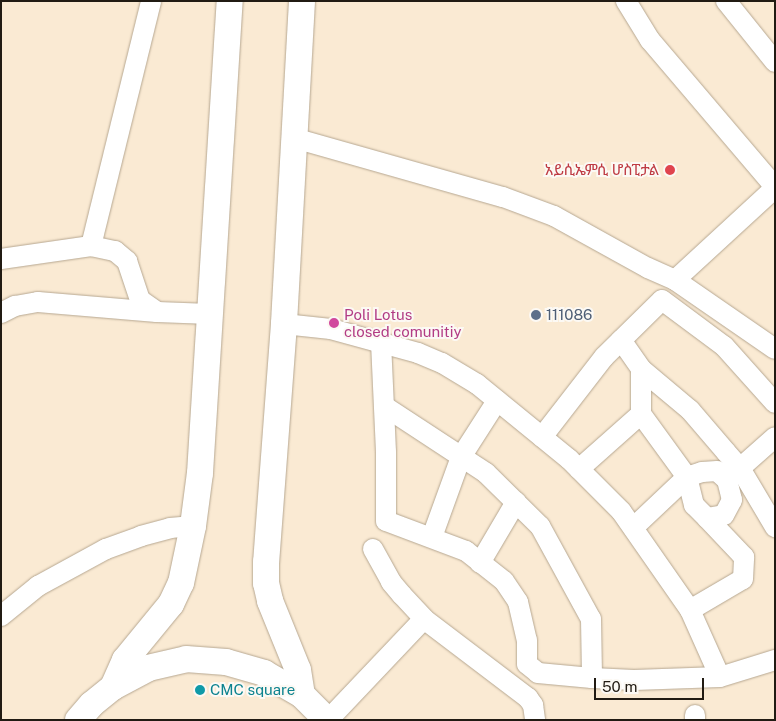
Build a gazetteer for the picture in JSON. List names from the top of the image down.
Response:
{
  "places": [
    "አይሲኤምሲ ሆስፒታል",
    "111086",
    "Poli Lotus closed comunitiy",
    "CMC square"
  ],
  "scale_bar": "50 m"
}
